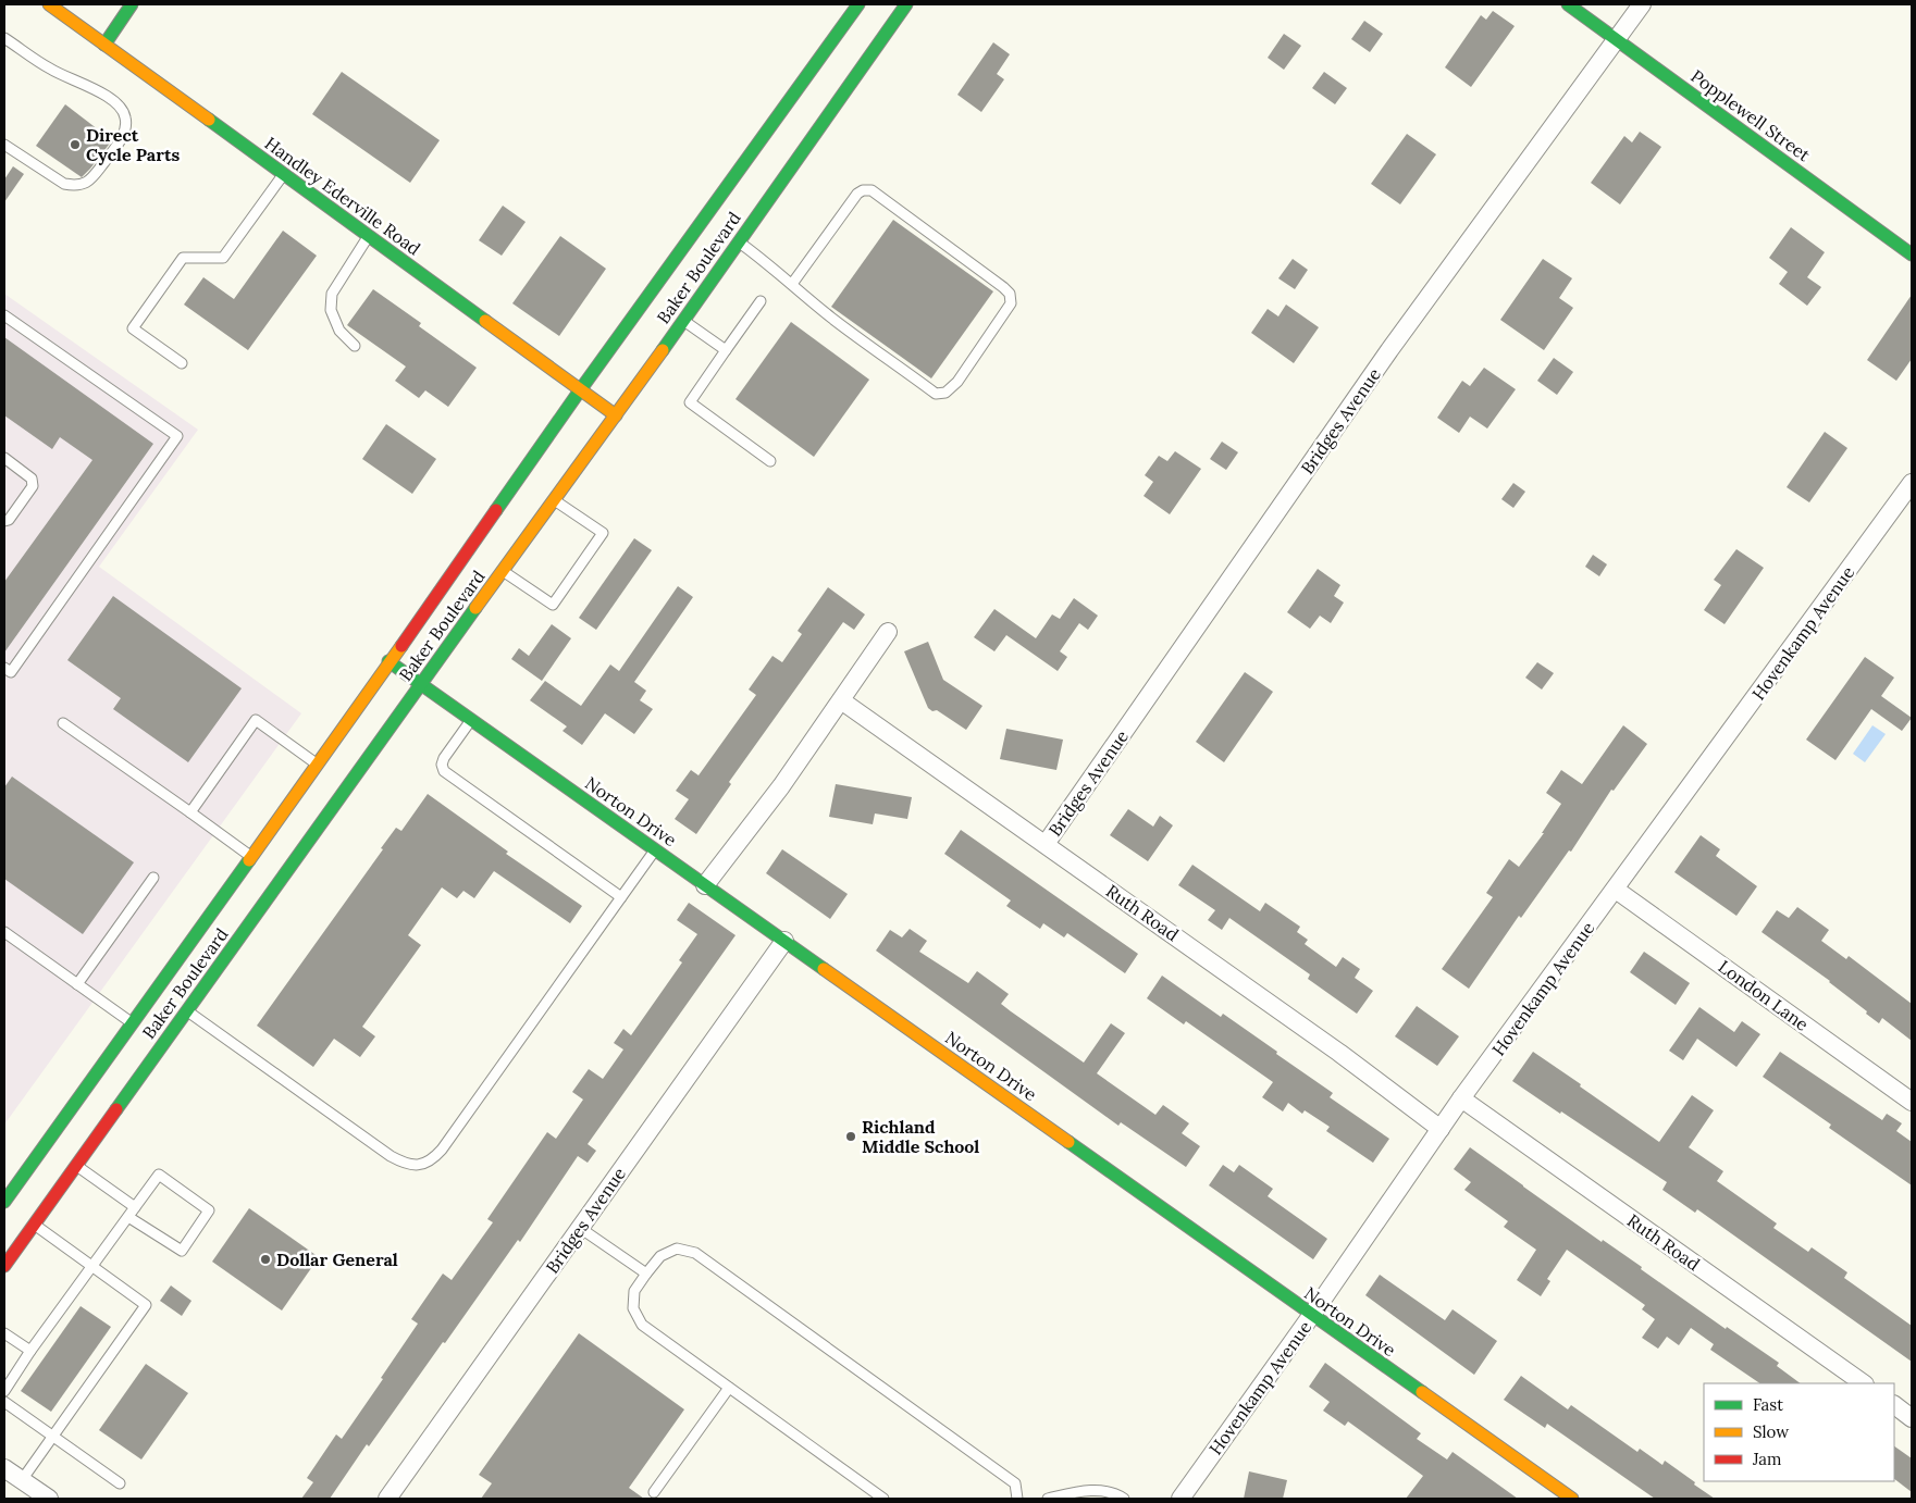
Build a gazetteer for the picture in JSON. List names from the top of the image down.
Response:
{
  "streets": {
    "main road": [
      "Popplewell Street",
      "Handley Ederville Road",
      "Baker Boulevard",
      "Norton Drive"
    ],
    "street": [
      "Bridges Avenue",
      "Hovenkamp Avenue",
      "Ruth Road",
      "London Lane"
    ]
  },
  "crossings": [
    ["Popplewell Street", "Bridges Avenue"],
    ["Handley Ederville Road", "Baker Boulevard"],
    ["Baker Boulevard", "Norton Drive"],
    ["Bridges Avenue", "Norton Drive"],
    ["Bridges Avenue", "Ruth Road"],
    ["Hovenkamp Avenue", "Norton Drive"],
    ["Hovenkamp Avenue", "Ruth Road"],
    ["Hovenkamp Avenue", "London Lane"]
  ],
  "places": ["Direct Cycle Parts", "Richland Middle School", "Dollar General"],
  "legend": ["Fast", "Slow", "Jam"]
}
